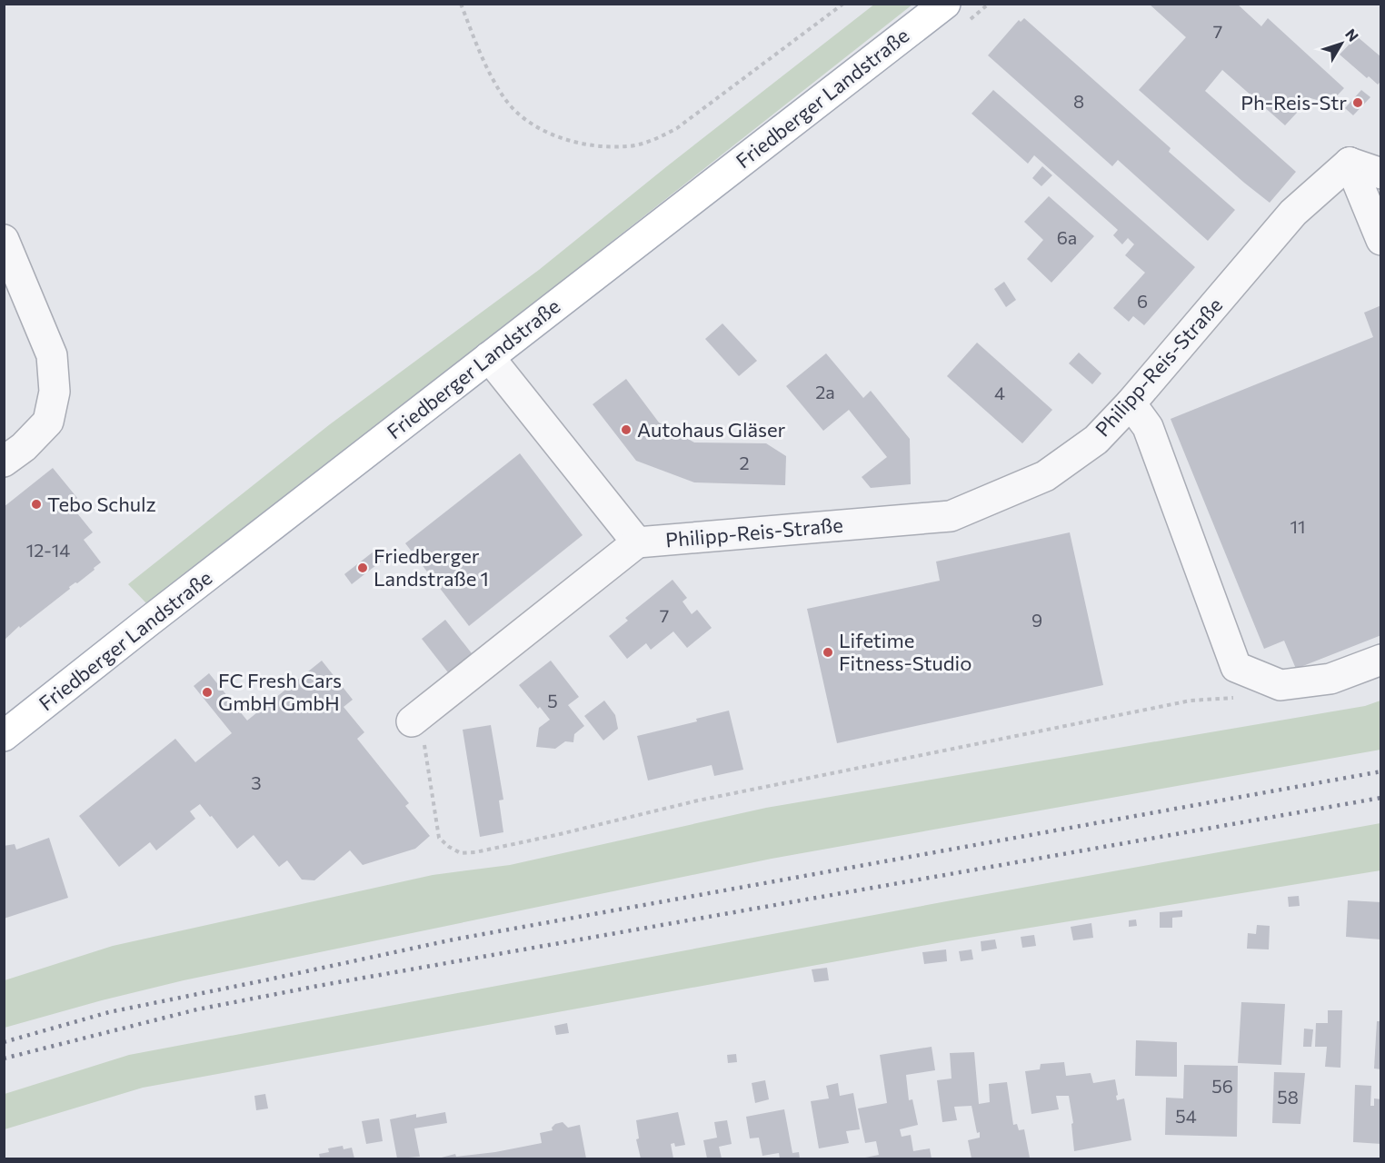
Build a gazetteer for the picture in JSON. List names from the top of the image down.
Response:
{
  "streets": {
    "main road": ["Friedberger Landstraße"],
    "street": ["Philipp-Reis-Straße"]
  },
  "crossings": [
    ["Friedberger Landstraße", "Philipp-Reis-Straße"]
  ],
  "places": [
    "Ph-Reis-Str",
    "Autohaus Gläser",
    "Tebo Schulz",
    "Friedberger Landstraße 1",
    "Lifetime Fitness-Studio",
    "FC Fresh Cars GmbH GmbH"
  ],
  "house_numbers": [
    "7",
    "8",
    "6a",
    "6",
    "2a",
    "4",
    "2",
    "11",
    "12-14",
    "7",
    "9",
    "5",
    "3",
    "56",
    "58",
    "54"
  ],
  "north": "top right"
}
